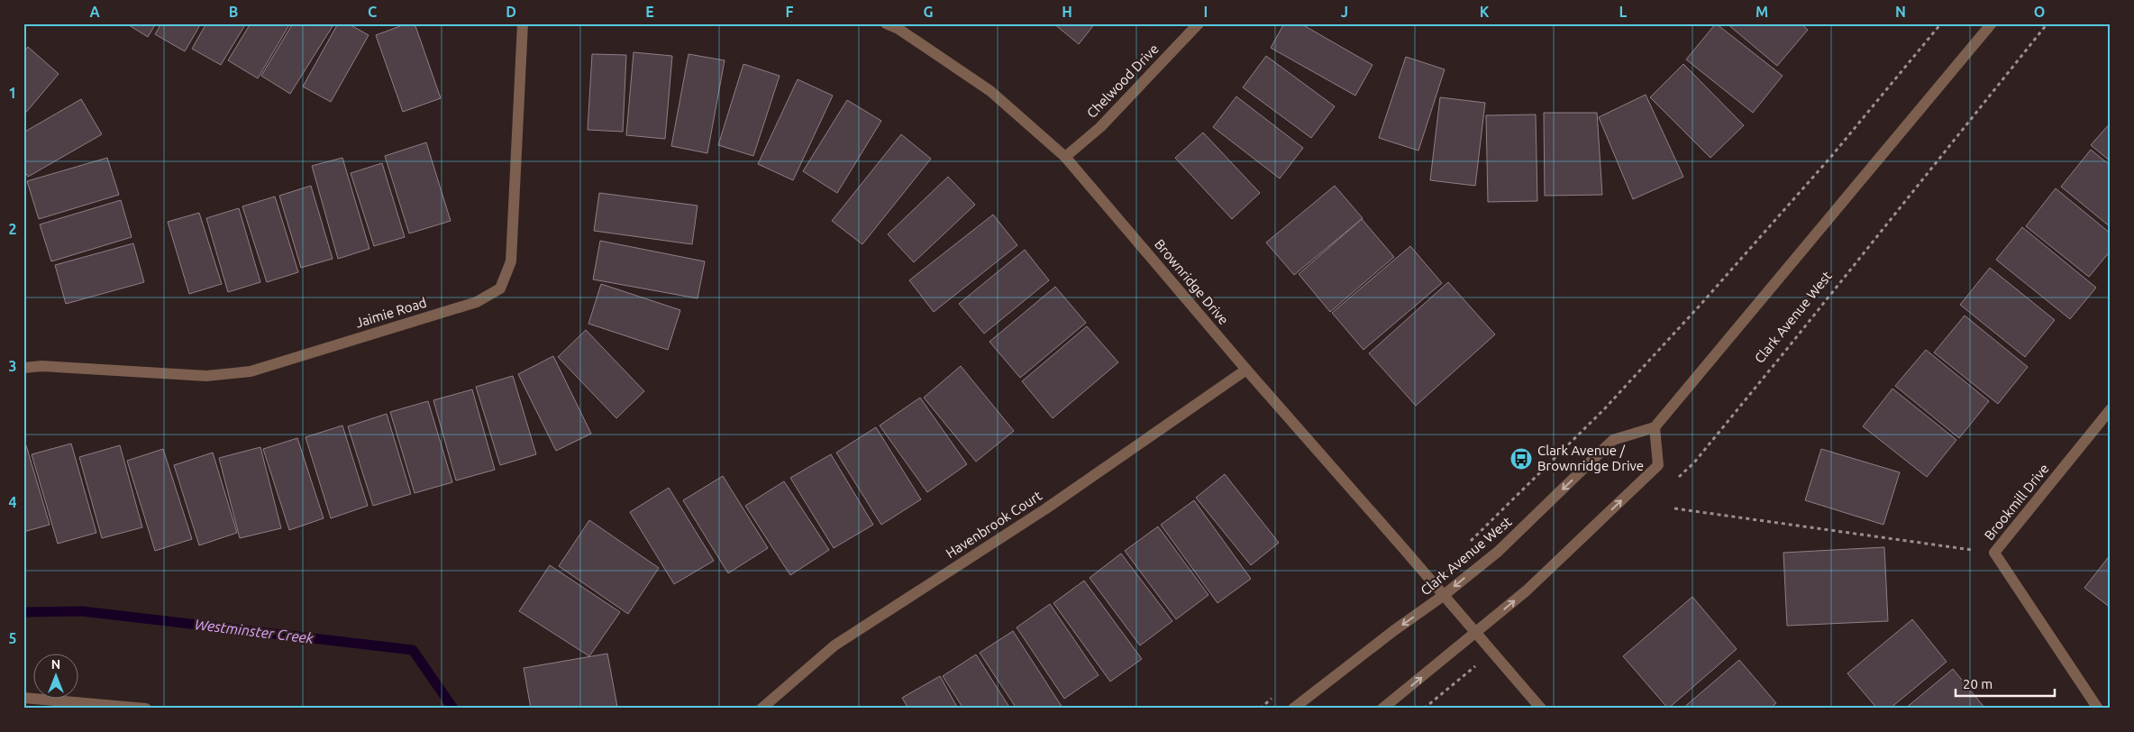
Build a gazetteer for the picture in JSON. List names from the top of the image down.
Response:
{
  "streets": {
    "street": [
      "Chelwood Drive",
      "Brownridge Drive",
      "Jaimie Road",
      "Clark Avenue West",
      "Brookmill Drive",
      "Havenbrook Court"
    ]
  },
  "crossings": [
    ["Chelwood Drive", "Brownridge Drive"],
    ["Brownridge Drive", "Clark Avenue West"],
    ["Brownridge Drive", "Havenbrook Court"]
  ],
  "water": ["Westminster Creek"],
  "places": {
    "bus stop": ["Clark Avenue / Brownridge Drive"]
  },
  "scale_bar": "20 m",
  "north": "top",
  "grid": {
    "columns": [
      "A",
      "B",
      "C",
      "D",
      "E",
      "F",
      "G",
      "H",
      "I",
      "J",
      "K",
      "L",
      "M",
      "N",
      "O"
    ],
    "rows": [
      "1",
      "2",
      "3",
      "4",
      "5"
    ]
  }
}
